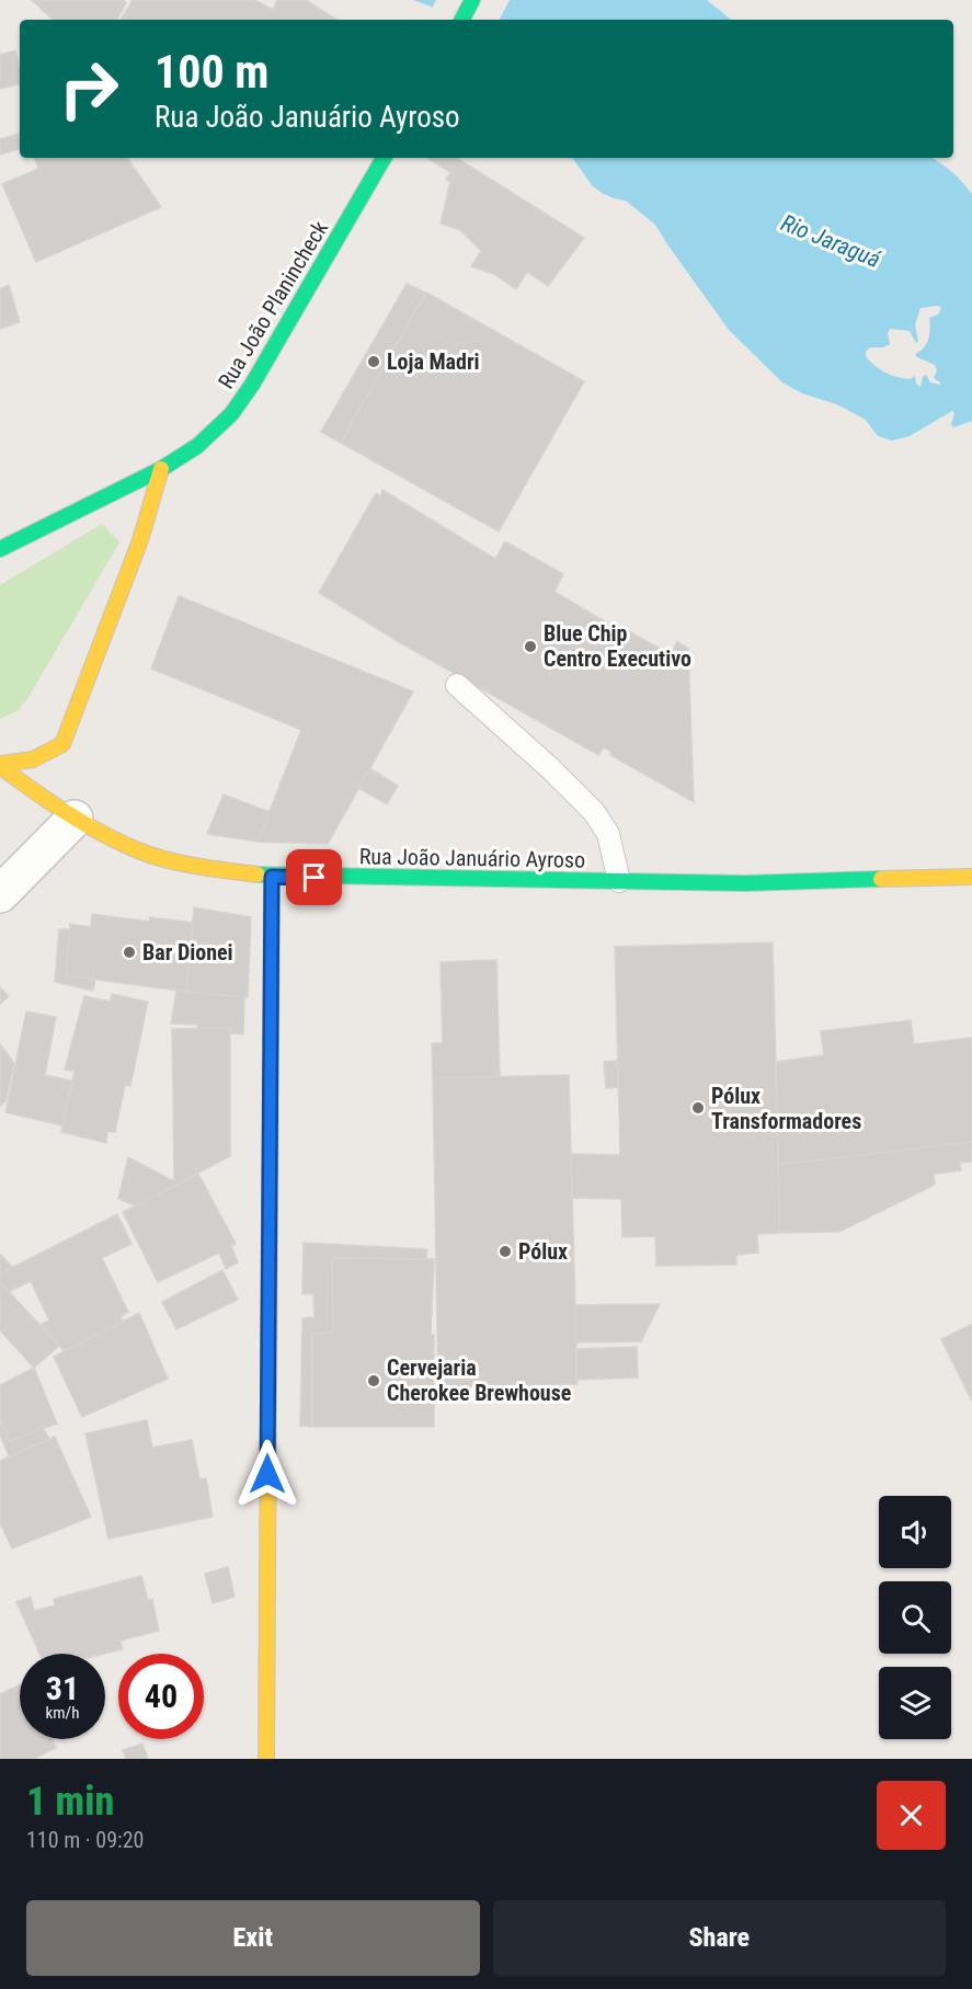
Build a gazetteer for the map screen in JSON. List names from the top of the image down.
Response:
{
  "streets": {
    "main road": ["Rua João Planincheck", "Rua João Januário Ayroso"]
  },
  "water": ["Rio Jaraguá"],
  "places": [
    "Loja Madri",
    "Blue Chip Centro Executivo",
    "Bar Dionei",
    "Pólux Transformadores",
    "Pólux",
    "Cervejaria Cherokee Brewhouse"
  ],
  "page": {
    "turn": ["100 m", "Rua João Januário Ayroso"],
    "speed": "31 km/h",
    "limit": "40",
    "heading": ["1 min", "110 m · 09:20"],
    "buttons": ["Exit", "Share"]
  }
}
